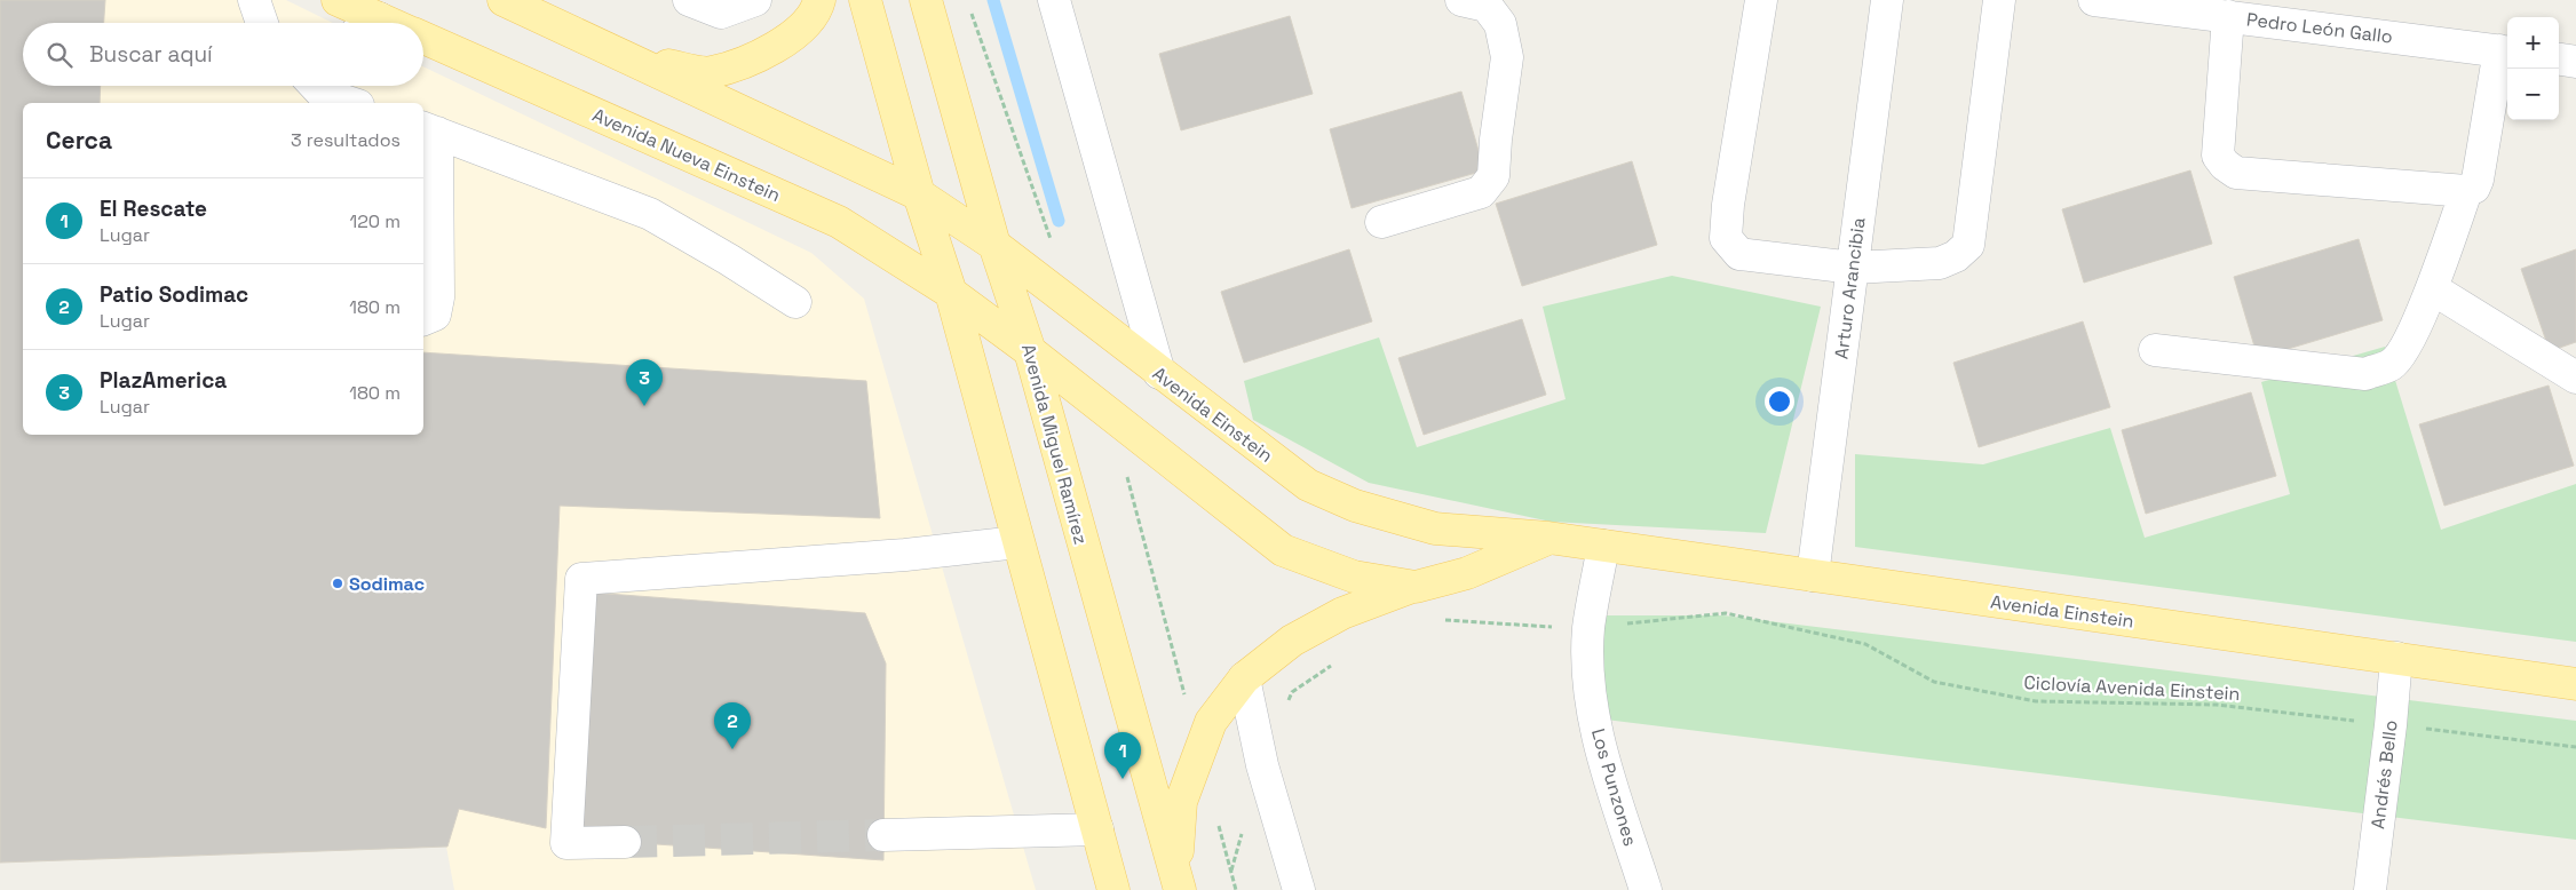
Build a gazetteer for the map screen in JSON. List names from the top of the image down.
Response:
{
  "streets": {
    "main road": ["Avenida Nueva Einstein", "Avenida Einstein", "Avenida Miguel Ramírez"],
    "street": [
      "Pedro León Gallo",
      "Arturo Arancibia",
      "Andrés Bello",
      "Los Punzones"
    ],
    "path": ["Ciclovía Avenida Einstein"]
  },
  "crossings": [
    ["Arturo Arancibia", "Avenida Einstein"],
    ["Avenida Einstein", "Avenida Miguel Ramírez"],
    ["Avenida Einstein", "Andrés Bello"],
    ["Avenida Einstein", "Los Punzones"],
    ["Ciclovía Avenida Einstein", "Andrés Bello"],
    ["Ciclovía Avenida Einstein", "Los Punzones"]
  ],
  "places": ["Sodimac"],
  "page": {
    "map_buttons": ["+", "−"],
    "search": "Buscar aquí",
    "heading": ["Cerca", "3 resultados"],
    "list": [
      {
        "mark": "1",
        "name": "El Rescate",
        "note": "Lugar",
        "value": "120 m"
      },
      {
        "mark": "2",
        "name": "Patio Sodimac",
        "note": "Lugar",
        "value": "180 m"
      },
      {
        "mark": "3",
        "name": "PlazAmerica",
        "note": "Lugar",
        "value": "180 m"
      }
    ],
    "pins": ["3", "2", "1"]
  }
}
